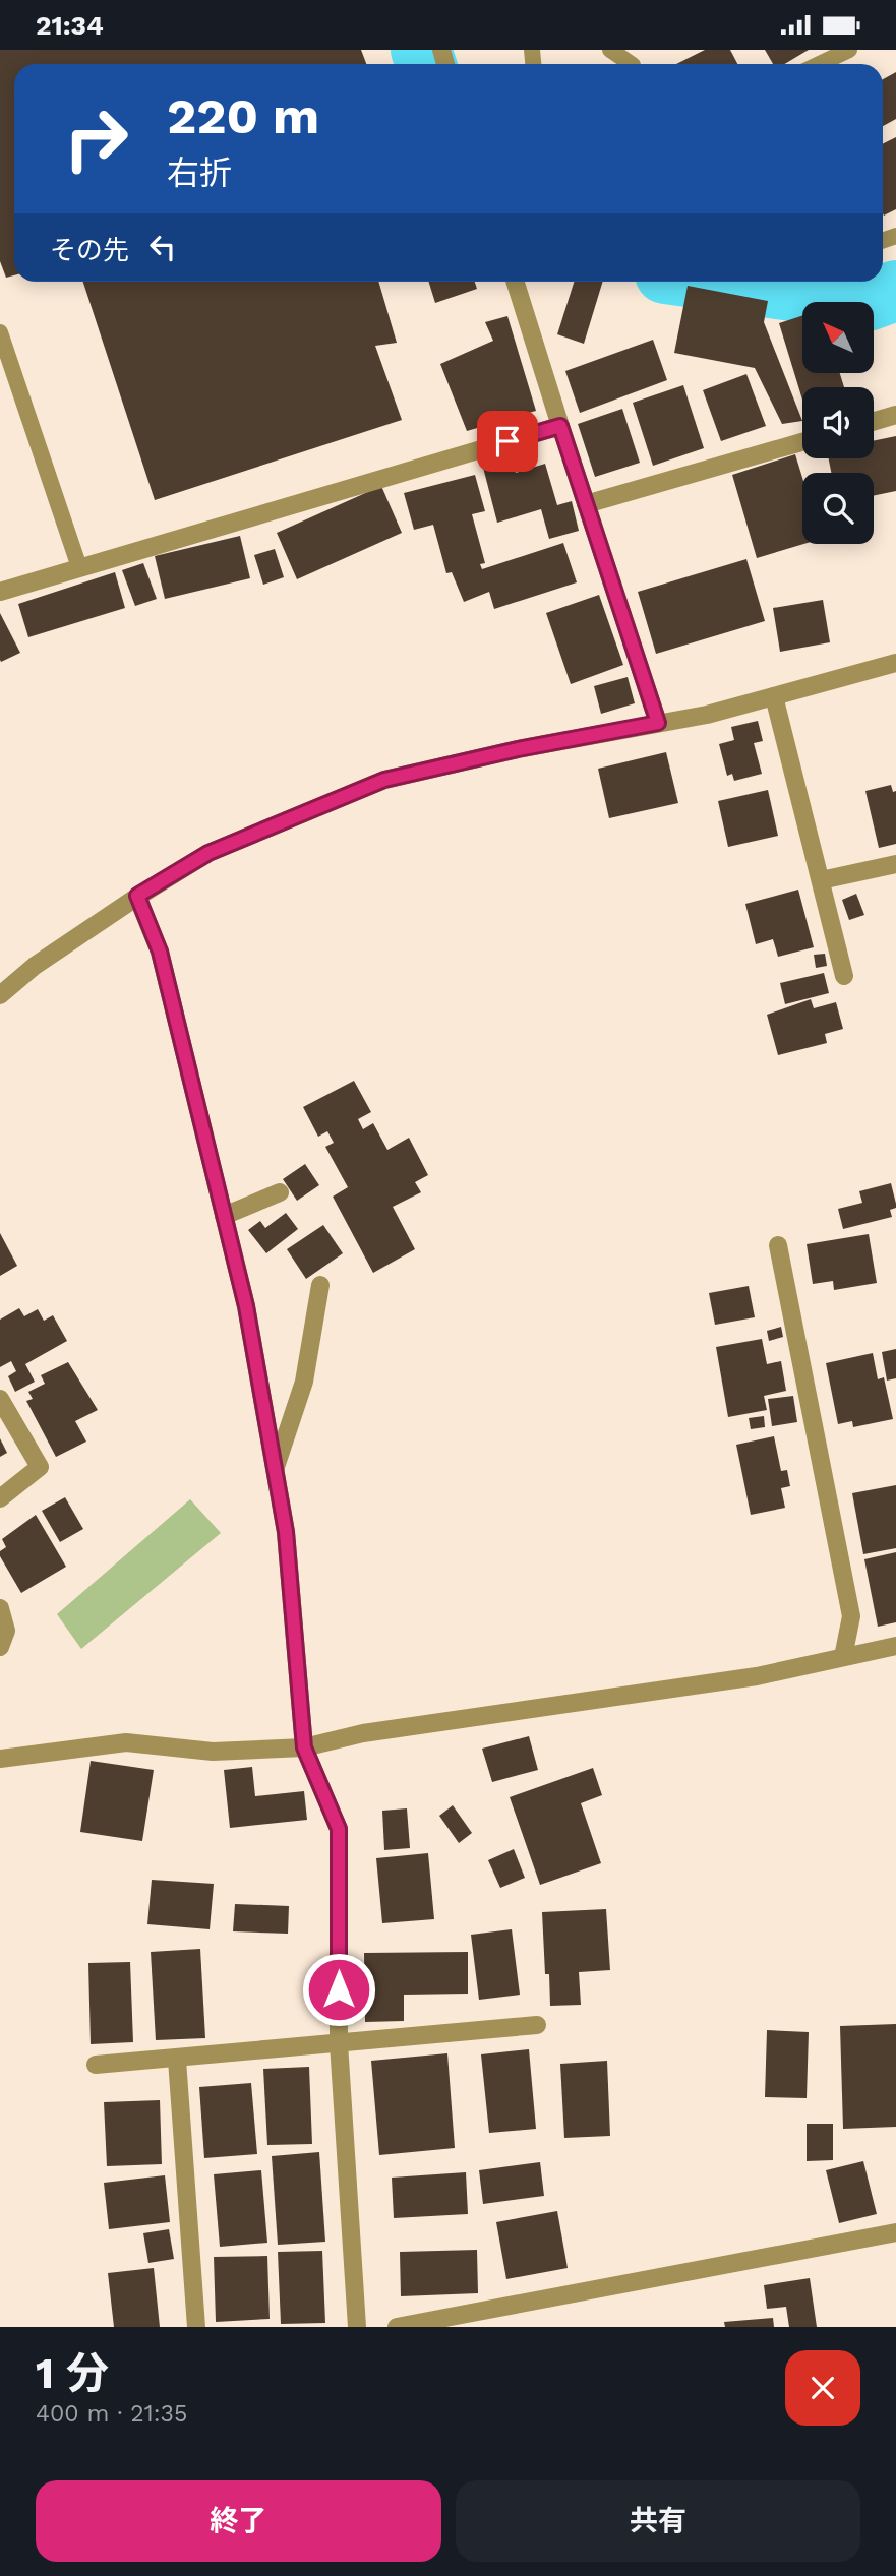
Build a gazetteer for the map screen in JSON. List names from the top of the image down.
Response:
{
  "north": "top left",
  "page": {
    "status": "21:34",
    "turn": ["220 m", "右折"],
    "then": "その先",
    "heading": ["1 分", "400 m · 21:35"],
    "buttons": ["終了", "共有"]
  }
}
